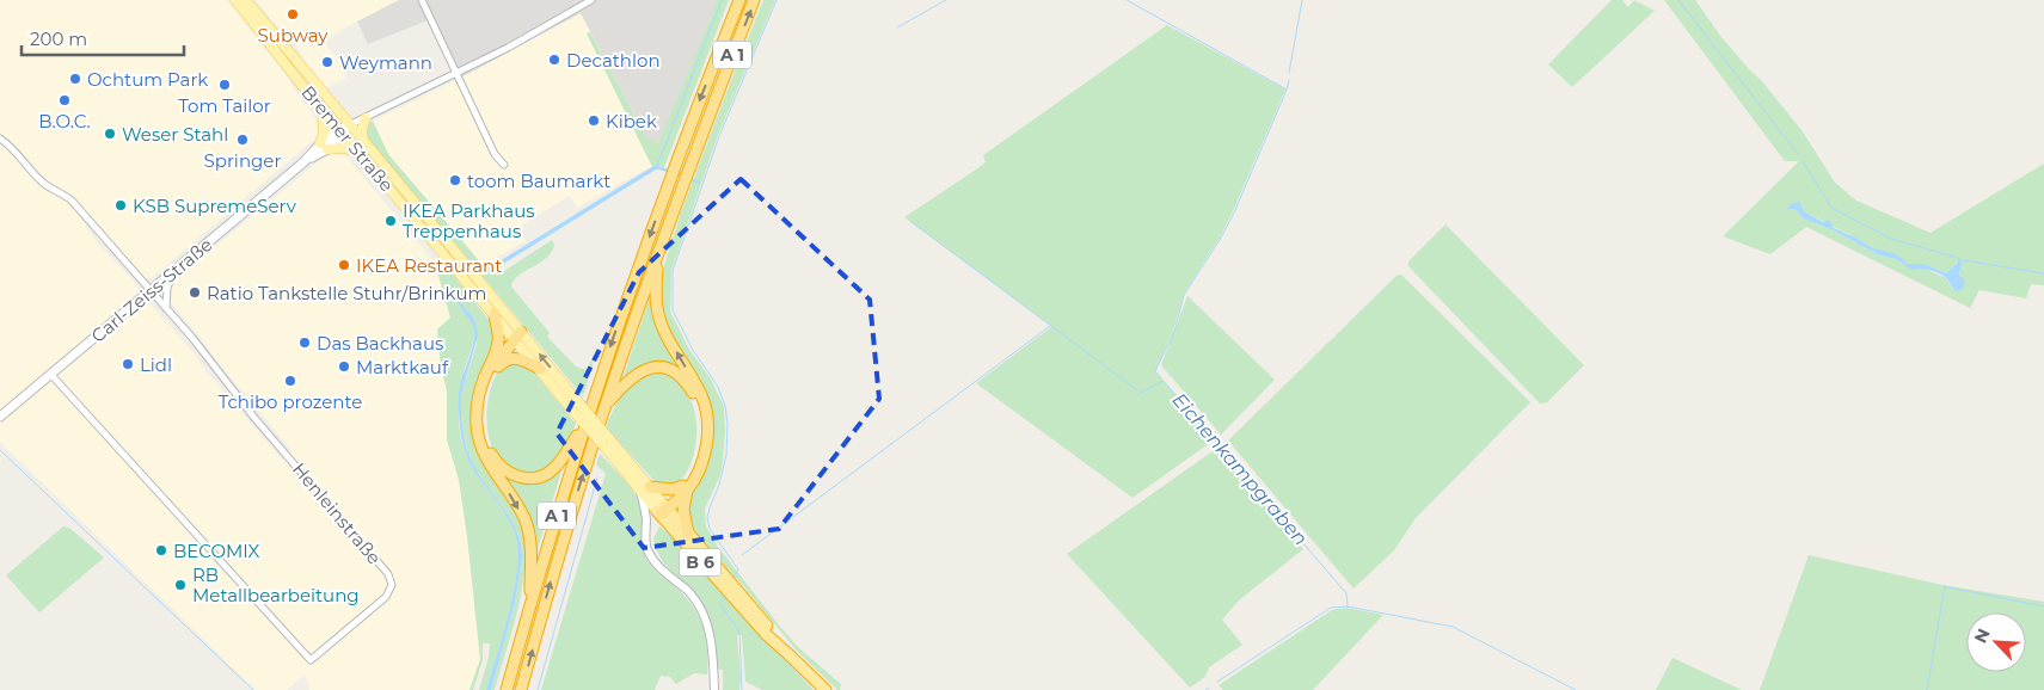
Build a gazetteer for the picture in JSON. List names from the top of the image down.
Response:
{
  "streets": {
    "highway": ["A 1", "B 6"],
    "main road": ["Bremer Straße", "Carl-Zeiss-Straße"],
    "street": ["Henleinstraße"]
  },
  "crossings": [
    ["Bremer Straße", "Carl-Zeiss-Straße"],
    ["Bremer Straße", "B 6"],
    ["Carl-Zeiss-Straße", "Henleinstraße"]
  ],
  "water": ["Eichenkampgraben"],
  "places": [
    "Subway",
    "Decathlon",
    "Weymann",
    "Ochtum Park",
    "Tom Tailor",
    "B.O.C.",
    "Kibek",
    "Weser Stahl",
    "Springer",
    "toom Baumarkt",
    "KSB SupremeServ",
    "IKEA Parkhaus Treppenhaus",
    "IKEA Restaurant",
    "Ratio Tankstelle Stuhr/Brinkum",
    "Das Backhaus",
    "Lidl",
    "Marktkauf",
    "Tchibo prozente",
    "BECOMIX",
    "RB Metallbearbeitung"
  ],
  "scale_bar": "200 m",
  "north": "top left"
}
